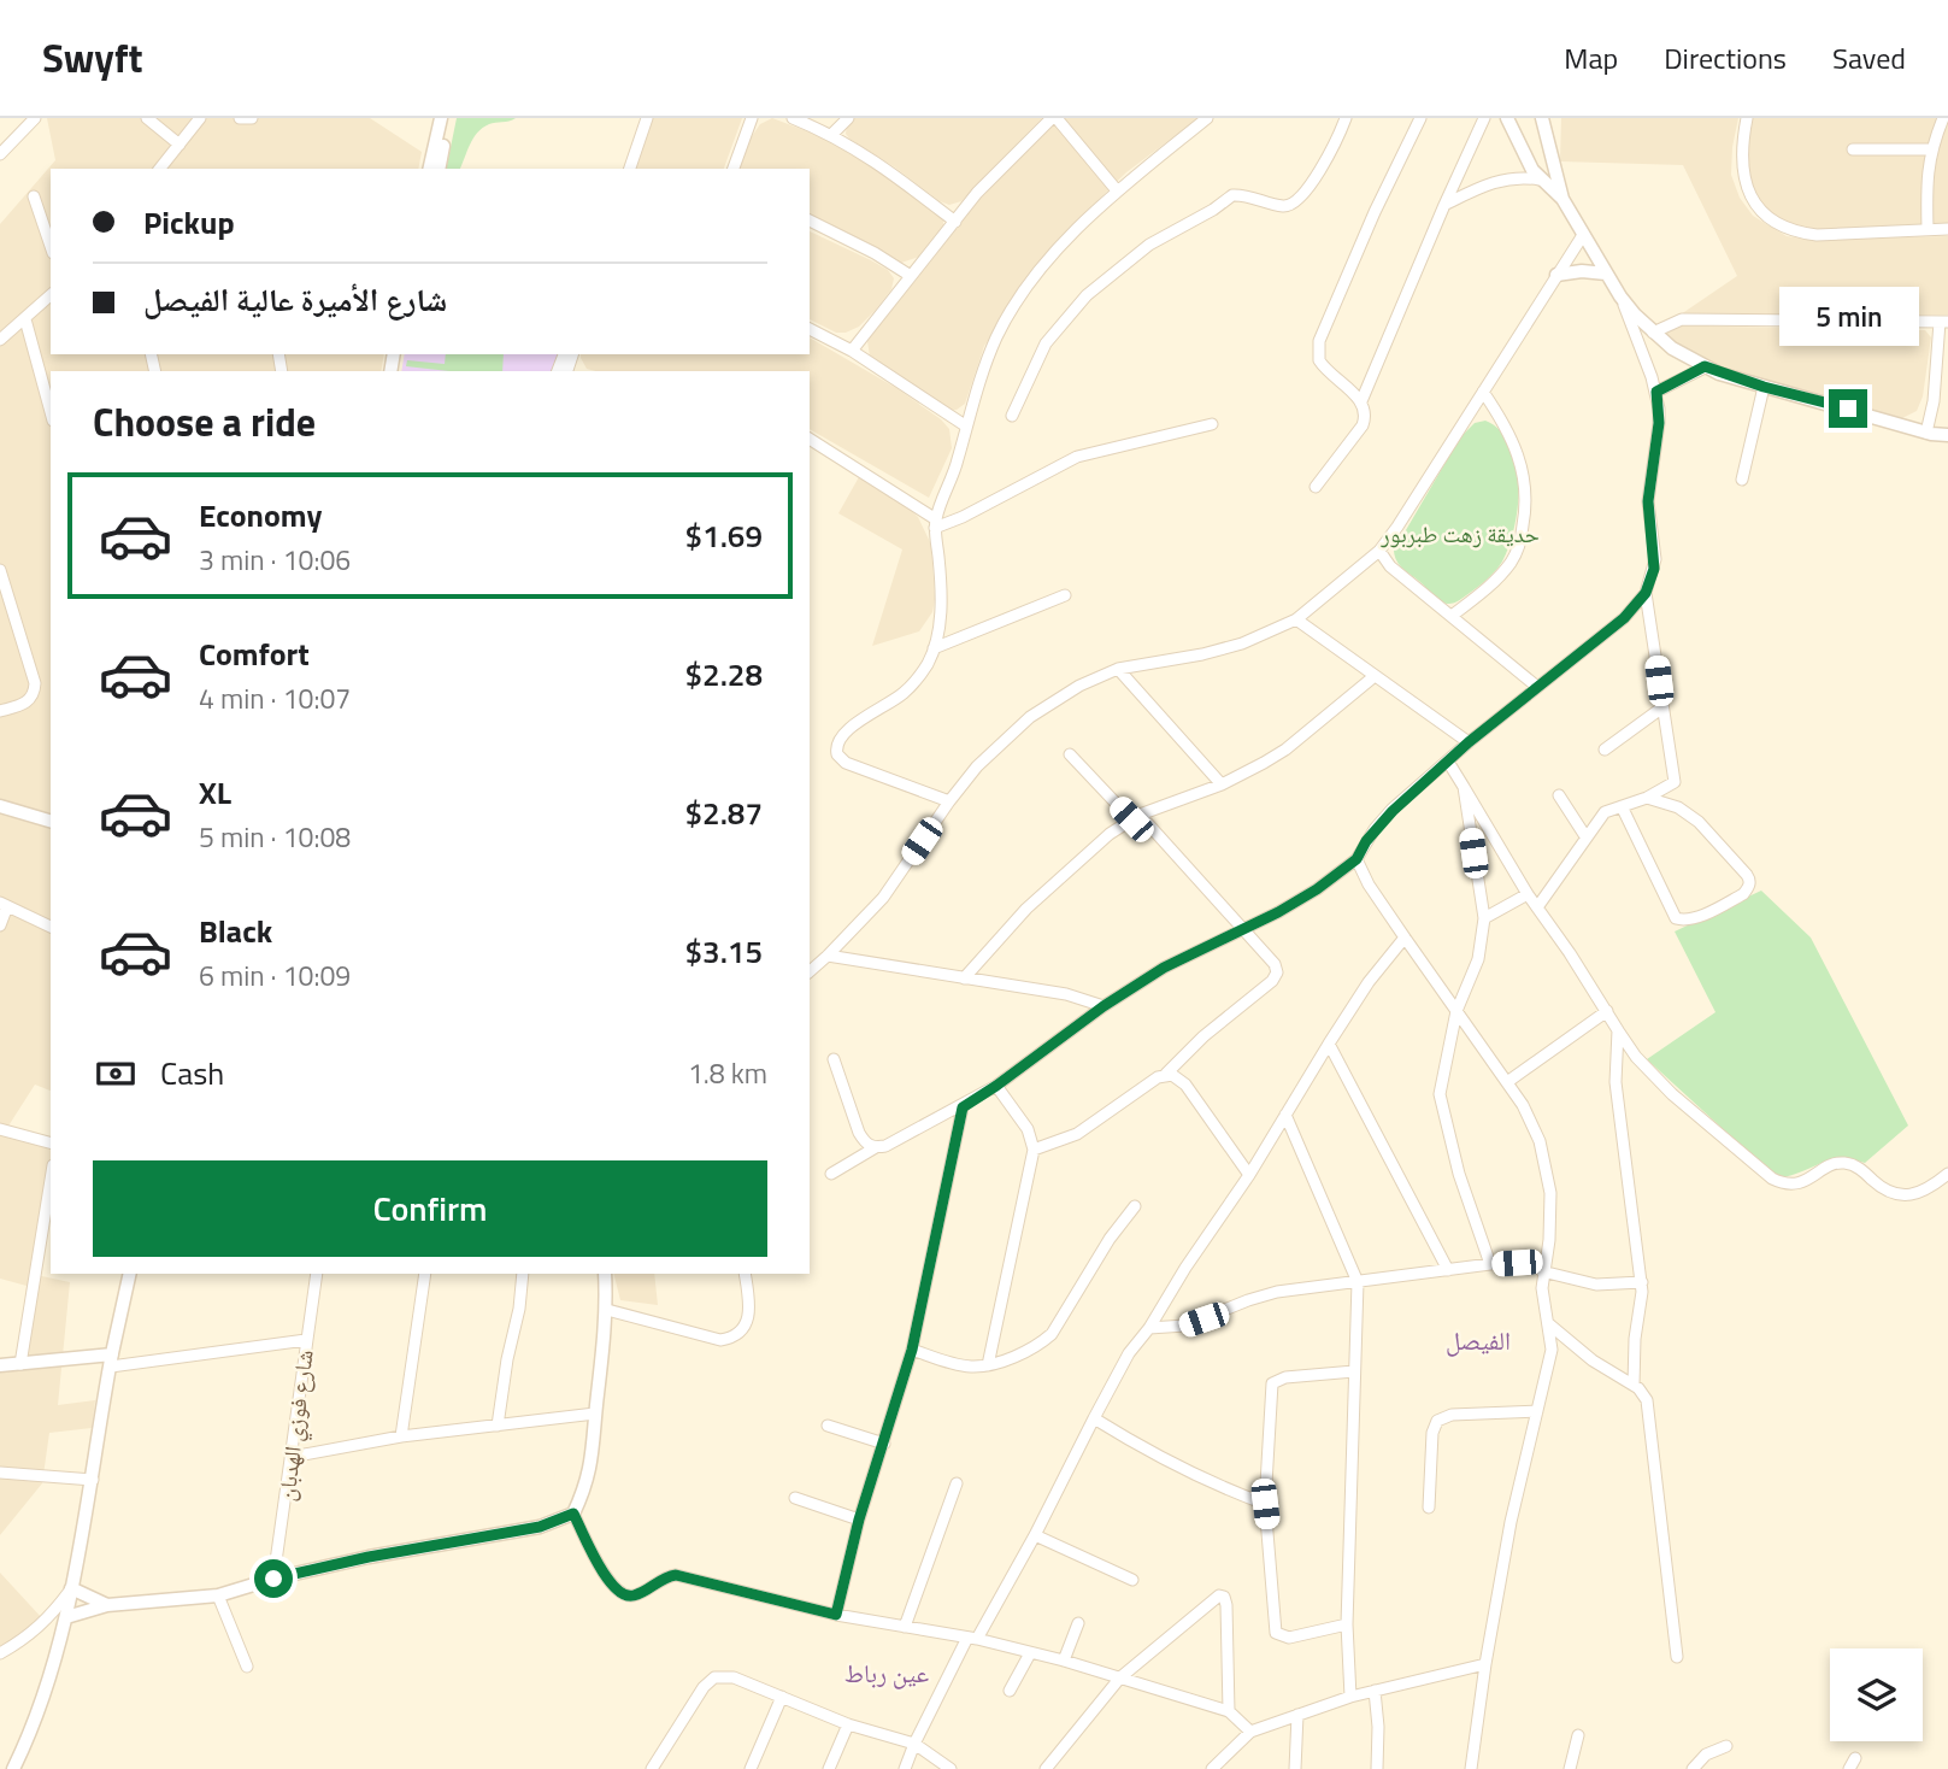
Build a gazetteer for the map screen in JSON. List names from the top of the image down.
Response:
{
  "streets": {
    "street": ["شارع فوزي الهدبان"]
  },
  "districts": ["الفيصل", "عين رباط"],
  "parks": ["حديقة زهت طبربور"],
  "page": {
    "header": "Swyft",
    "nav": ["Map", "Directions", "Saved"],
    "banner": ["Pickup", "شارع الأميرة عالية الفيصل"],
    "bubble": "5 min",
    "heading": "Choose a ride",
    "list": [
      {
        "name": "Economy",
        "note": "3 min · 10:06",
        "value": "$1.69"
      },
      {
        "name": "Comfort",
        "note": "4 min · 10:07",
        "value": "$2.28"
      },
      {
        "name": "XL",
        "note": "5 min · 10:08",
        "value": "$2.87"
      },
      {
        "name": "Black",
        "note": "6 min · 10:09",
        "value": "$3.15"
      }
    ],
    "pay": ["Cash", "1.8 km"],
    "buttons": "Confirm"
  }
}
